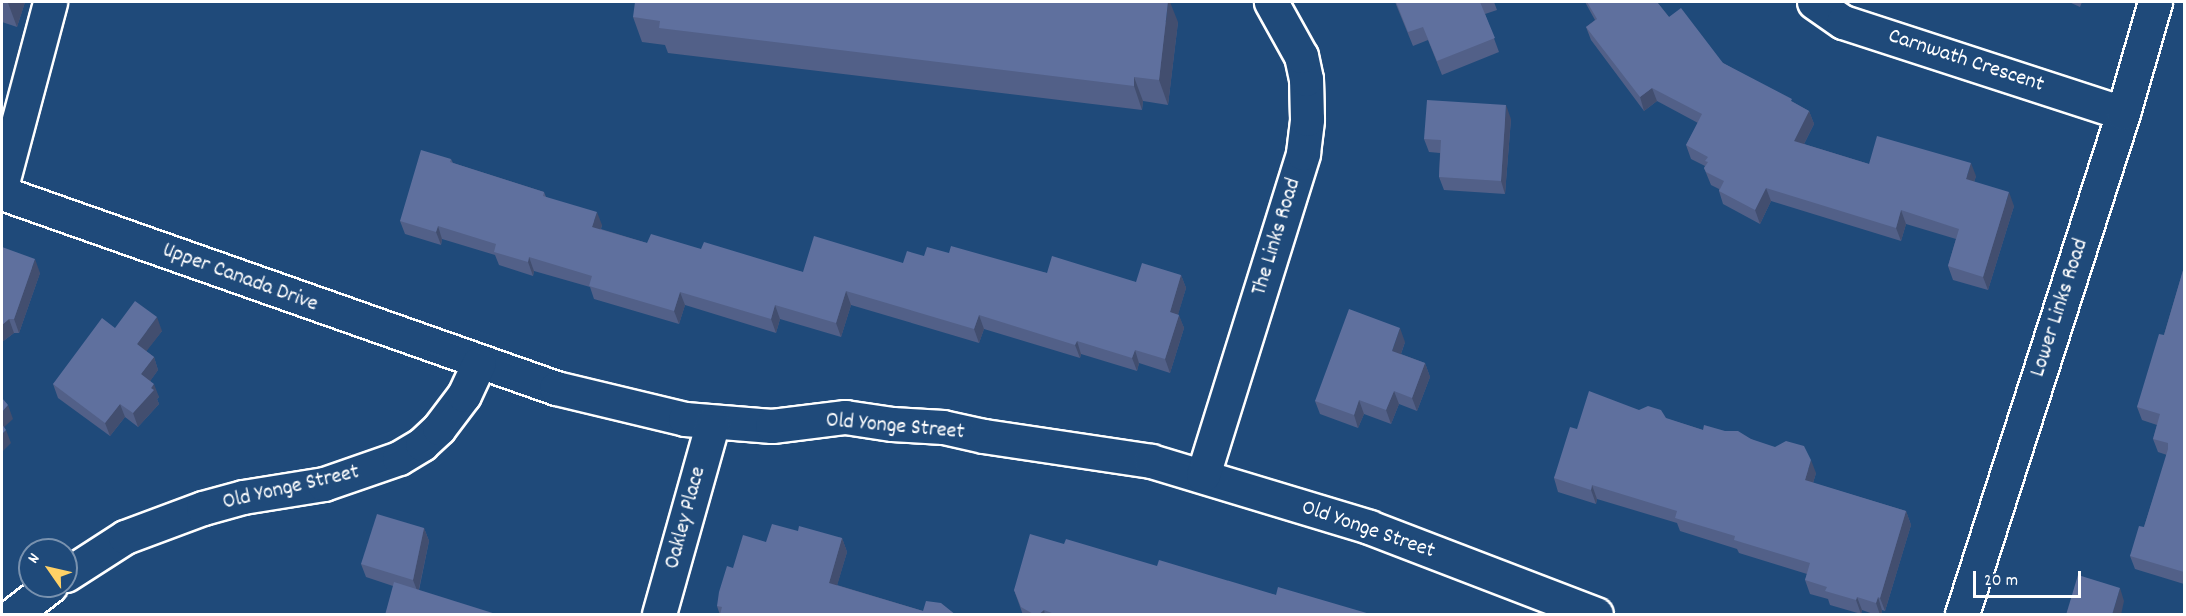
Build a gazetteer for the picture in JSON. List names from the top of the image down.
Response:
{
  "streets": {
    "street": [
      "Carnwath Crescent",
      "The Links Road",
      "Upper Canada Drive",
      "Lower Links Road",
      "Old Yonge Street",
      "Oakley Place"
    ]
  },
  "crossings": [
    ["Carnwath Crescent", "Lower Links Road"],
    ["The Links Road", "Old Yonge Street"],
    ["Upper Canada Drive", "Old Yonge Street"],
    ["Old Yonge Street", "Oakley Place"]
  ],
  "scale_bar": "20 m",
  "north": "top left"
}
